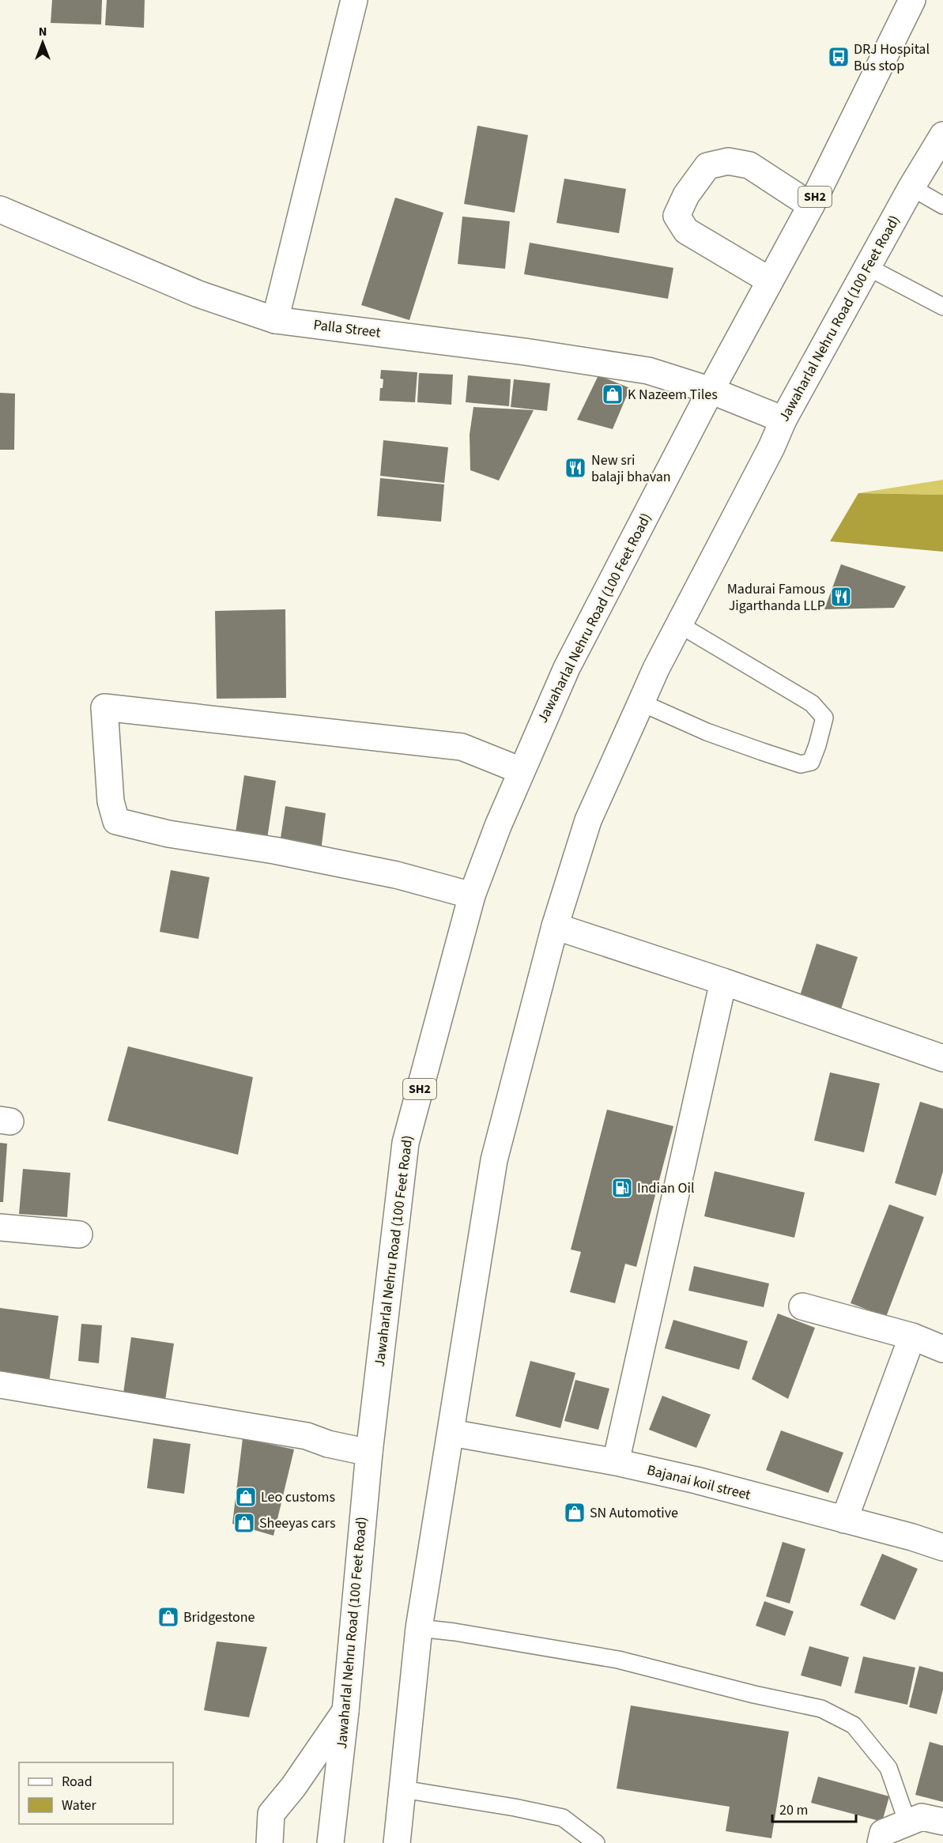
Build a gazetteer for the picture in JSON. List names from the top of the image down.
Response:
{
  "streets": {
    "street": [
      "SH2",
      "Jawaharlal Nehru Road (100 Feet Road)",
      "Palla Street",
      "Bajanai koil street"
    ]
  },
  "crossings": [
    ["Jawaharlal Nehru Road (100 Feet Road)", "Palla Street"],
    ["Jawaharlal Nehru Road (100 Feet Road)", "Bajanai koil street"]
  ],
  "places": {
    "bus stop": ["DRJ Hospital Bus stop"],
    "shop": [
      "K Nazeem Tiles",
      "Leo customs",
      "SN Automotive",
      "Sheeyas cars",
      "Bridgestone"
    ],
    "restaurant": ["New sri balaji bhavan", "Madurai Famous Jigarthanda LLP"],
    "fuel station": ["Indian Oil"]
  },
  "legend": ["Road", "Water"],
  "scale_bar": "20 m",
  "north": "top"
}
